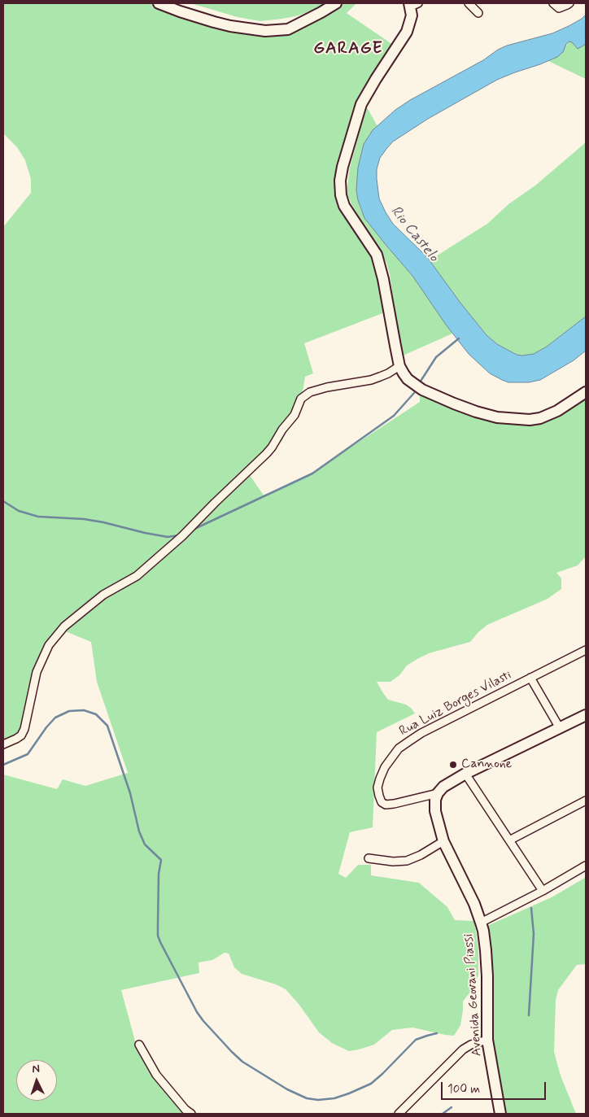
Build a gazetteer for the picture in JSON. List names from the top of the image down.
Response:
{
  "streets": {
    "main road": ["Avenida Geovani Piassi"],
    "street": ["Rua Luiz Borges Vilasti"]
  },
  "crossings": [
    ["Rua Luiz Borges Vilasti", "Avenida Geovani Piassi"]
  ],
  "districts": ["GARAGE"],
  "water": ["Rio Castelo"],
  "places": ["Cannone"],
  "scale_bar": "100 m",
  "north": "top"
}
